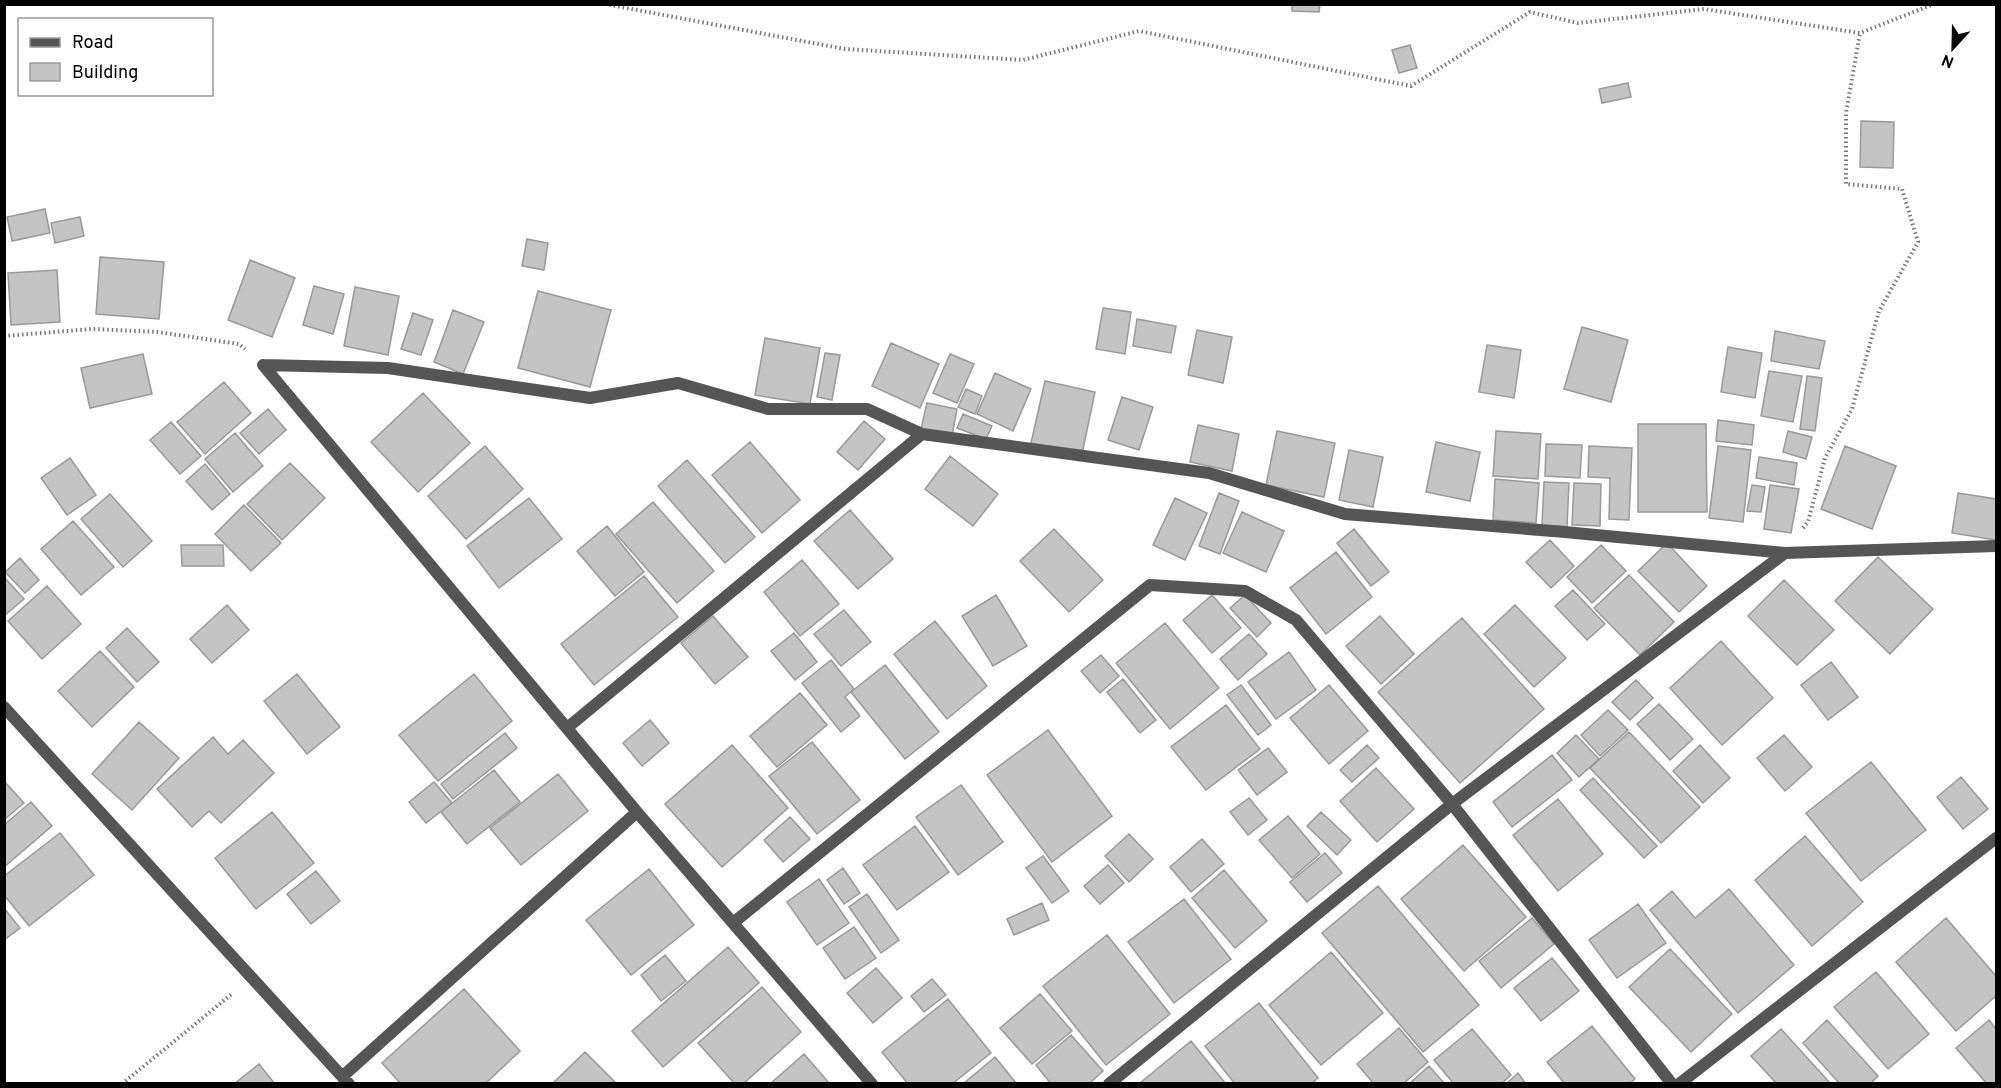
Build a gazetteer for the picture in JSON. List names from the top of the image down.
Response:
{
  "legend": ["Road", "Building"],
  "north": "bottom"
}
